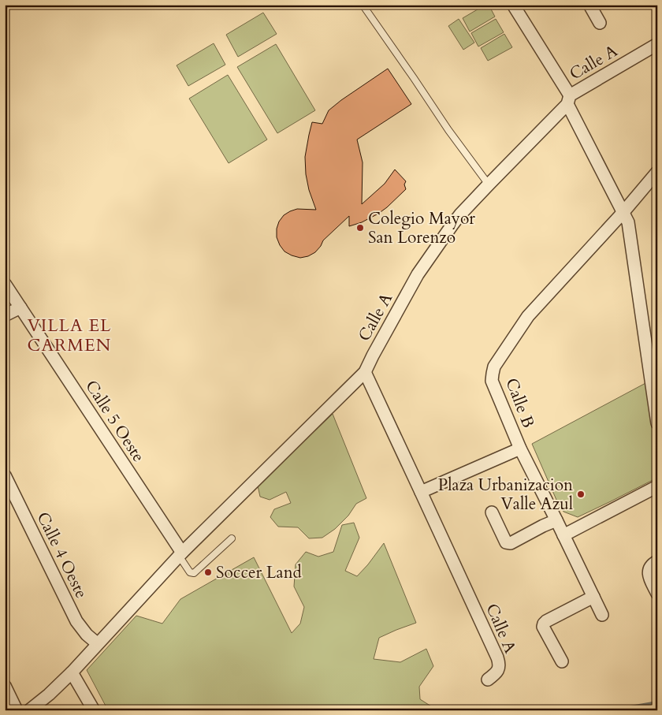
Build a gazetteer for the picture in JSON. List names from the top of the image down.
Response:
{
  "streets": {
    "street": [
      "Calle A",
      "Calle B",
      "Calle 5 Oeste",
      "Calle 4 Oeste"
    ]
  },
  "districts": ["VILLA EL CARMEN"],
  "places": ["Colegio Mayor San Lorenzo", "Plaza Urbanizacion Valle Azul", "Soccer Land"]
}
